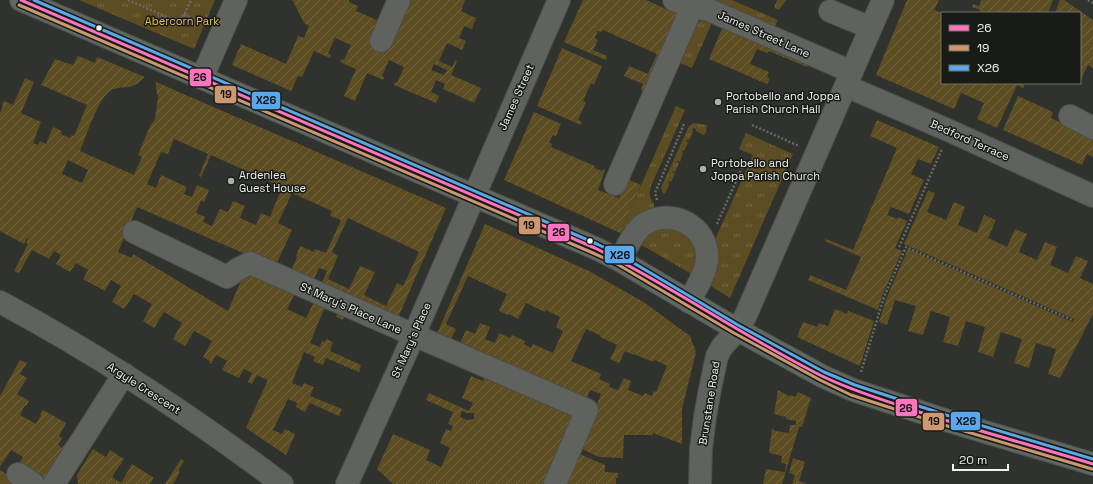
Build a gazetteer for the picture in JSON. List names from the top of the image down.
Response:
{
  "streets": {
    "street": [
      "James Street Lane",
      "James Street",
      "Bedford Terrace",
      "St Mary's Place Lane",
      "St Mary's Place",
      "Argyle Crescent",
      "Brunstane Road"
    ]
  },
  "crossings": [
    ["James Street Lane", "Bedford Terrace"],
    ["James Street Lane", "Brunstane Road"],
    ["James Street", "St Mary's Place"],
    ["Bedford Terrace", "Brunstane Road"],
    ["St Mary's Place Lane", "St Mary's Place"]
  ],
  "parks": ["Abercorn Park"],
  "places": ["Portobello and Joppa Parish Church Hall", "Portobello and Joppa Parish Church", "Ardenlea Guest House"],
  "lines": ["transit line 26", "transit line X26", "transit line 19"],
  "legend": ["26", "19", "X26"],
  "scale_bar": "20 m"
}
